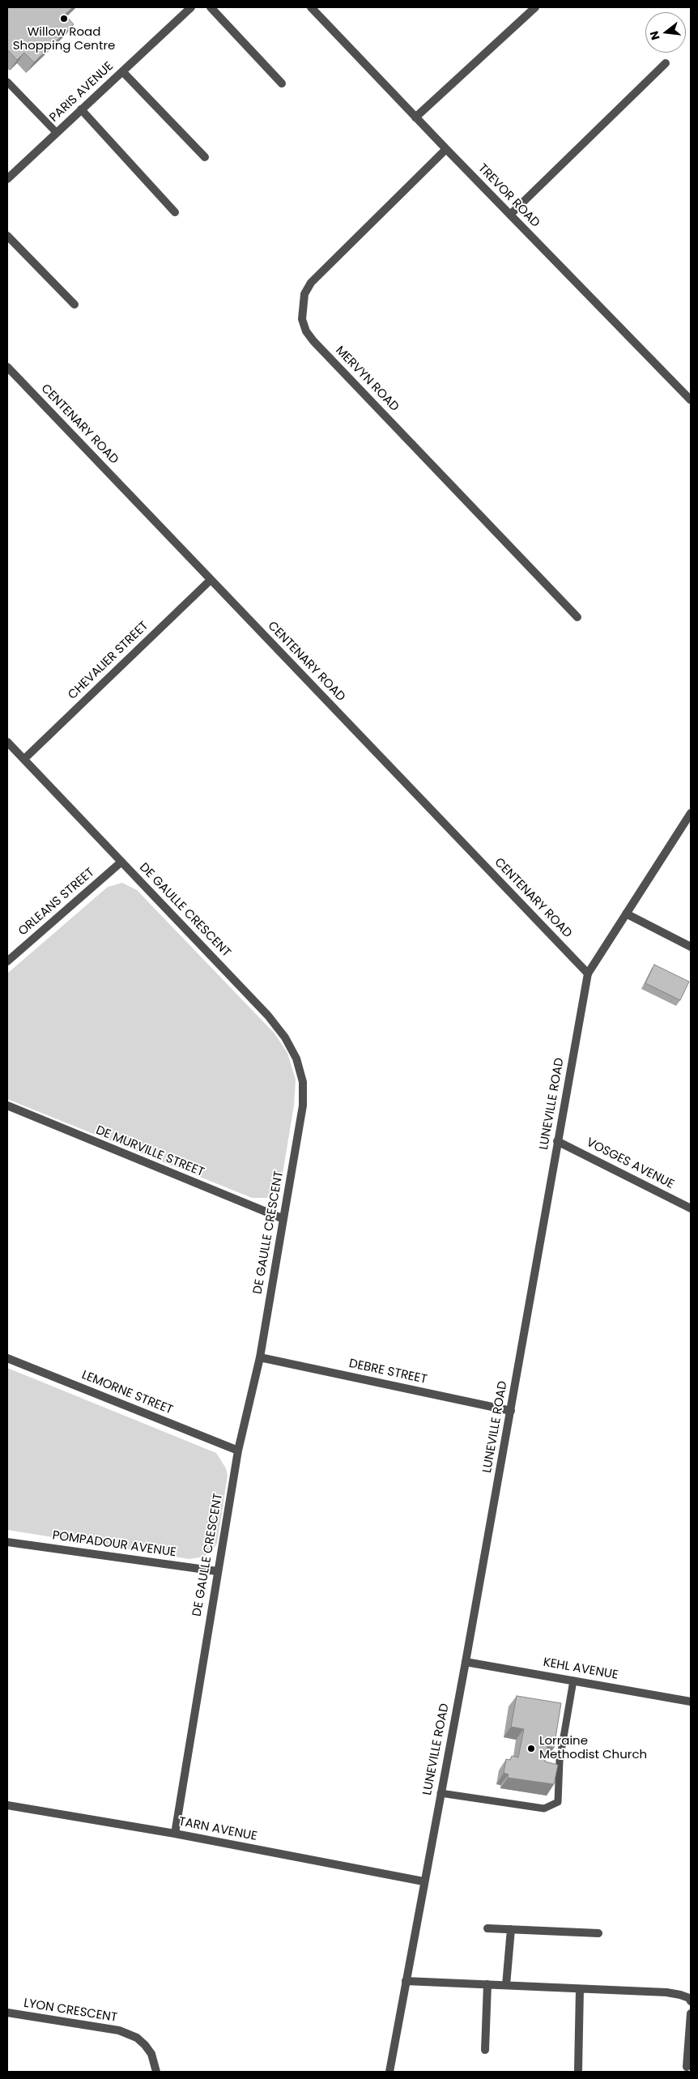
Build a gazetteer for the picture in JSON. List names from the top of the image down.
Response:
{
  "streets": {
    "street": [
      "PARIS AVENUE",
      "TREVOR ROAD",
      "MERVYN ROAD",
      "CENTENARY ROAD",
      "CHEVALIER STREET",
      "ORLEANS STREET",
      "DE GAULLE CRESCENT",
      "LUNEVILLE ROAD",
      "DE MURVILLE STREET",
      "VOSGES AVENUE",
      "DEBRE STREET",
      "LEMORNE STREET",
      "POMPADOUR AVENUE",
      "KEHL AVENUE",
      "TARN AVENUE",
      "LYON CRESCENT"
    ]
  },
  "crossings": [
    ["TREVOR ROAD", "MERVYN ROAD"],
    ["CENTENARY ROAD", "CHEVALIER STREET"],
    ["CENTENARY ROAD", "LUNEVILLE ROAD"],
    ["CHEVALIER STREET", "DE GAULLE CRESCENT"],
    ["ORLEANS STREET", "DE GAULLE CRESCENT"],
    ["DE GAULLE CRESCENT", "DE MURVILLE STREET"],
    ["DE GAULLE CRESCENT", "DEBRE STREET"],
    ["DE GAULLE CRESCENT", "LEMORNE STREET"],
    ["DE GAULLE CRESCENT", "POMPADOUR AVENUE"],
    ["DE GAULLE CRESCENT", "TARN AVENUE"],
    ["LUNEVILLE ROAD", "VOSGES AVENUE"],
    ["LUNEVILLE ROAD", "DEBRE STREET"],
    ["LUNEVILLE ROAD", "KEHL AVENUE"],
    ["LUNEVILLE ROAD", "TARN AVENUE"]
  ],
  "places": ["Willow Road Shopping Centre", "Lorraine Methodist Church"],
  "north": "left"
}
